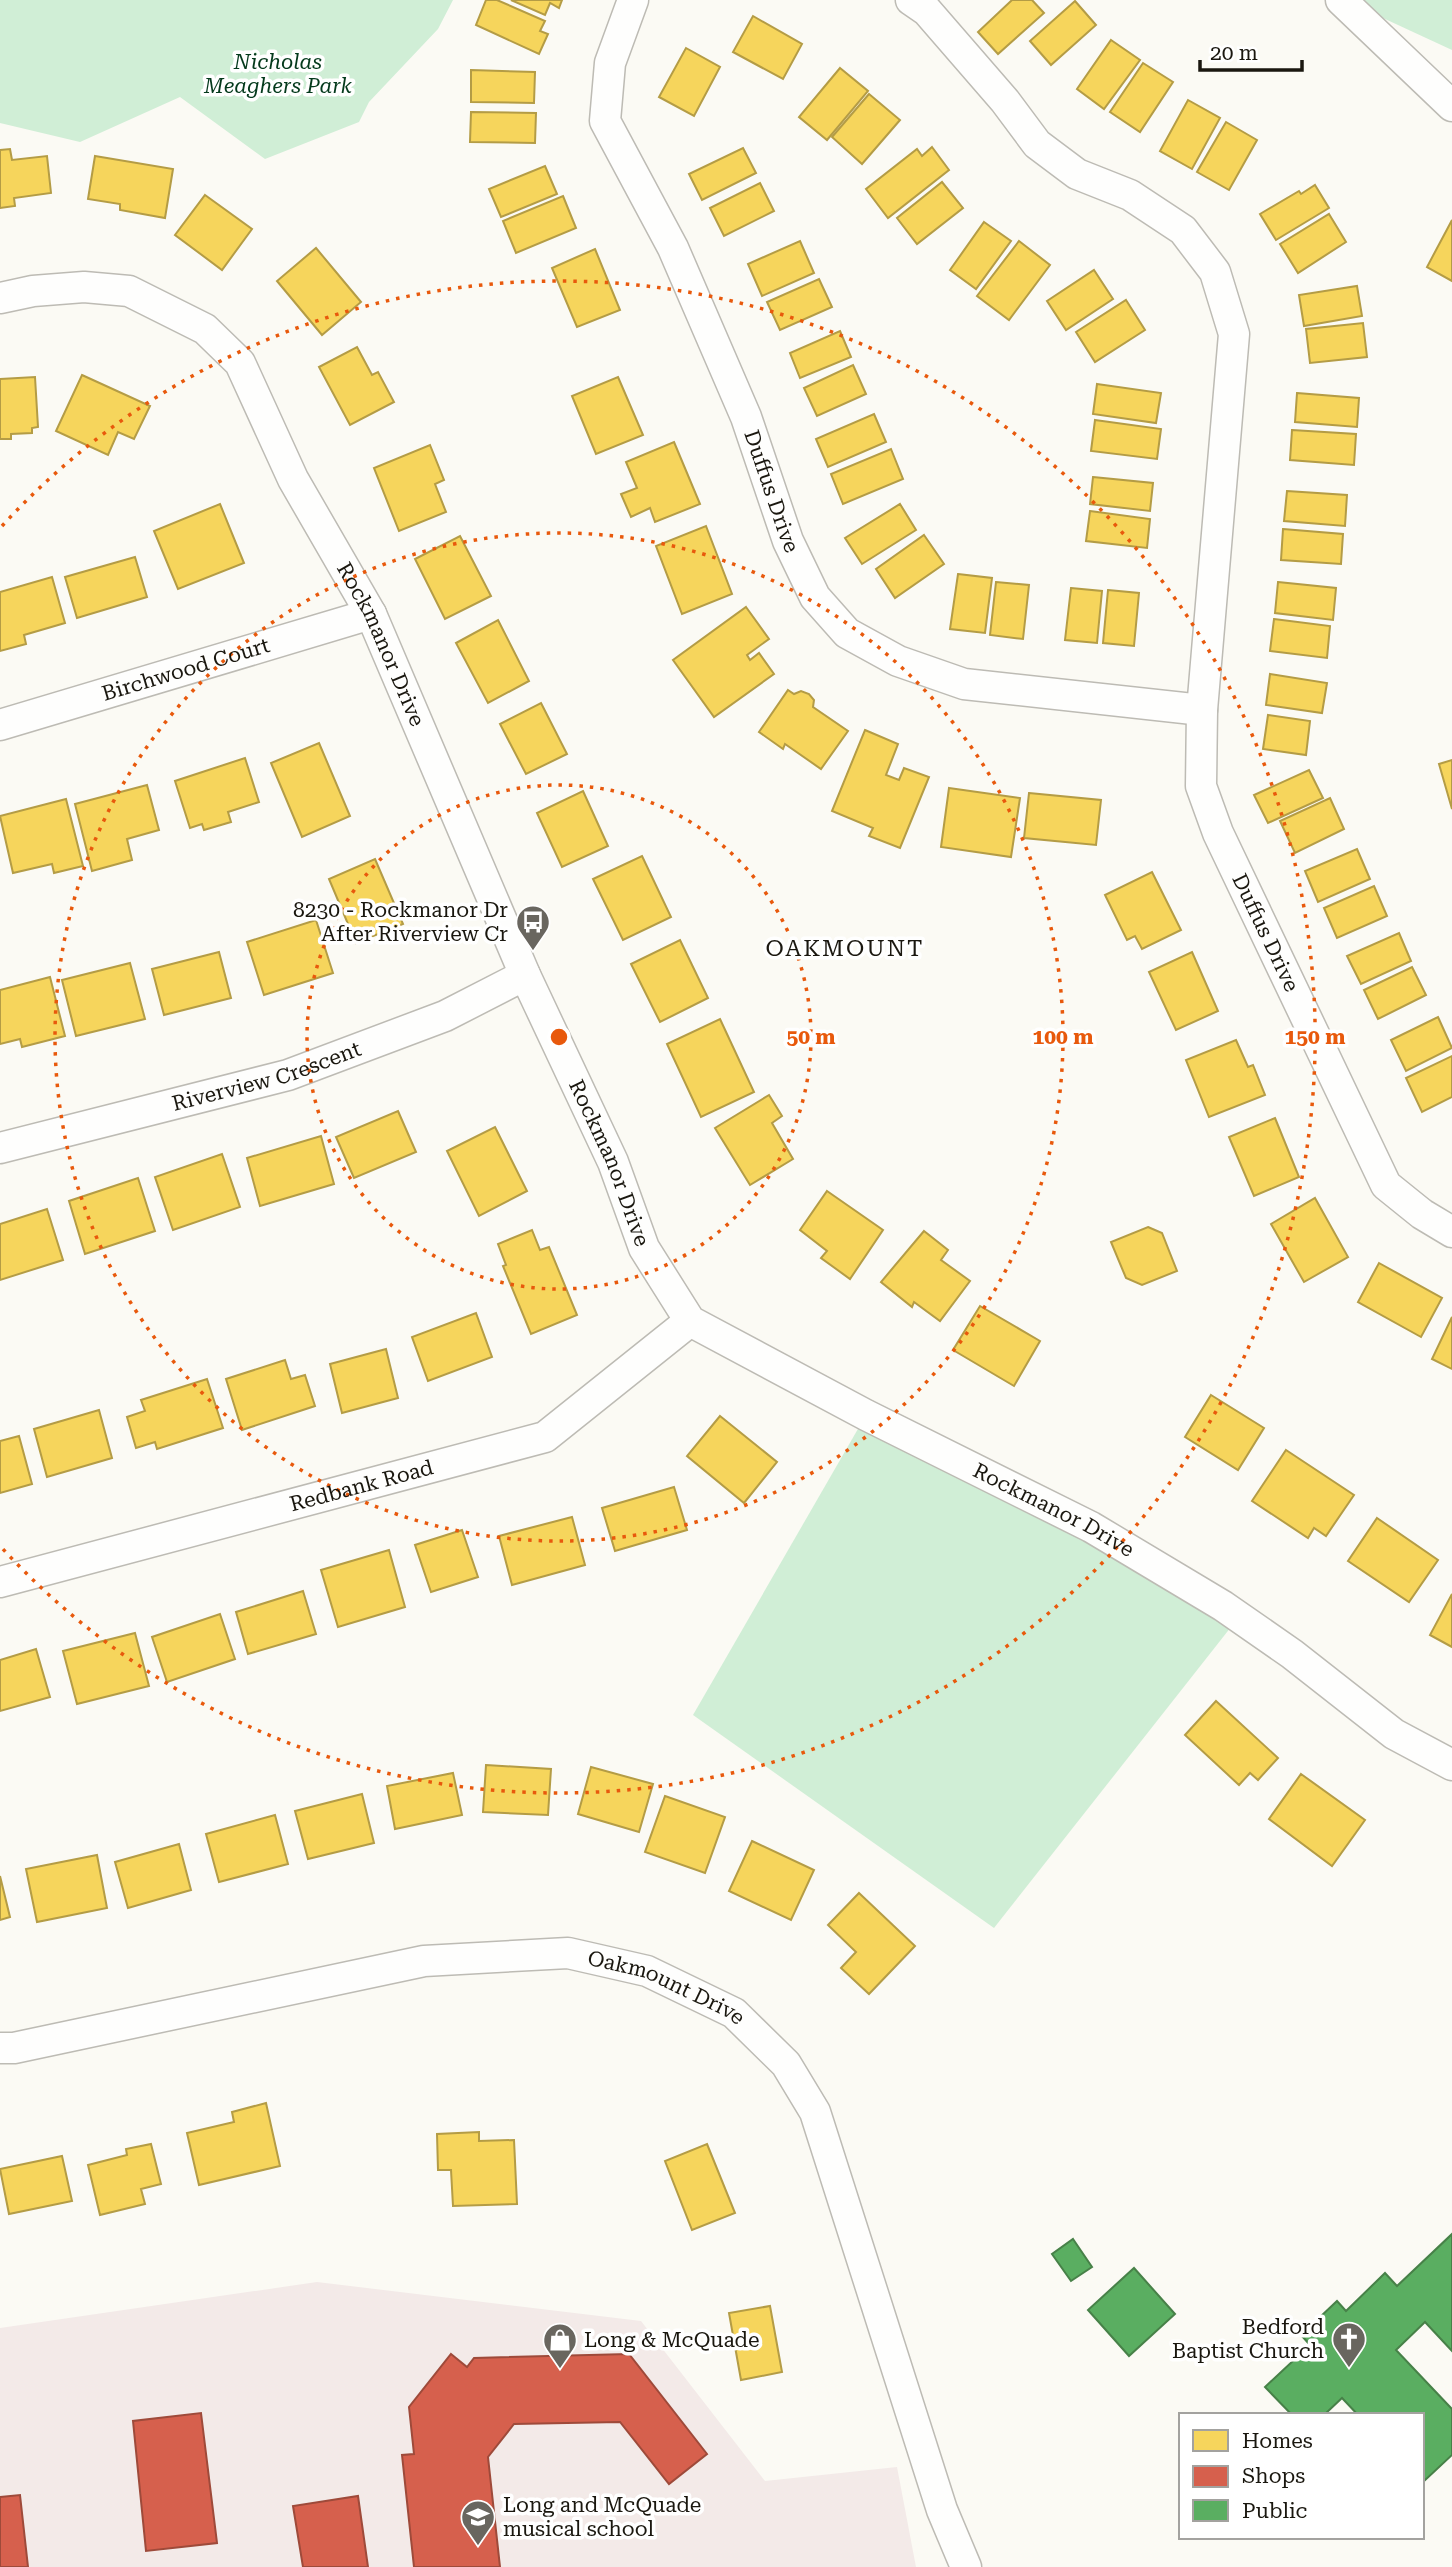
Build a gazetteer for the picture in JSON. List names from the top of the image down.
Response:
{
  "streets": {
    "street": [
      "Duffus Drive",
      "Rockmanor Drive",
      "Birchwood Court",
      "Riverview Crescent",
      "Redbank Road",
      "Oakmount Drive"
    ]
  },
  "crossings": [
    ["Rockmanor Drive", "Birchwood Court"],
    ["Rockmanor Drive", "Riverview Crescent"],
    ["Rockmanor Drive", "Redbank Road"]
  ],
  "districts": ["OAKMOUNT"],
  "parks": ["Nicholas Meaghers Park"],
  "places": {
    "bus stop": ["8230 - Rockmanor Dr After Riverview Cr"],
    "church": ["Bedford Baptist Church"],
    "shop": ["Long & McQuade"],
    "school or university": ["Long and McQuade musical school"]
  },
  "legend": ["Homes", "Shops", "Public"],
  "scale_bar": "20 m",
  "rings": ["50 m", "100 m", "150 m"]
}
